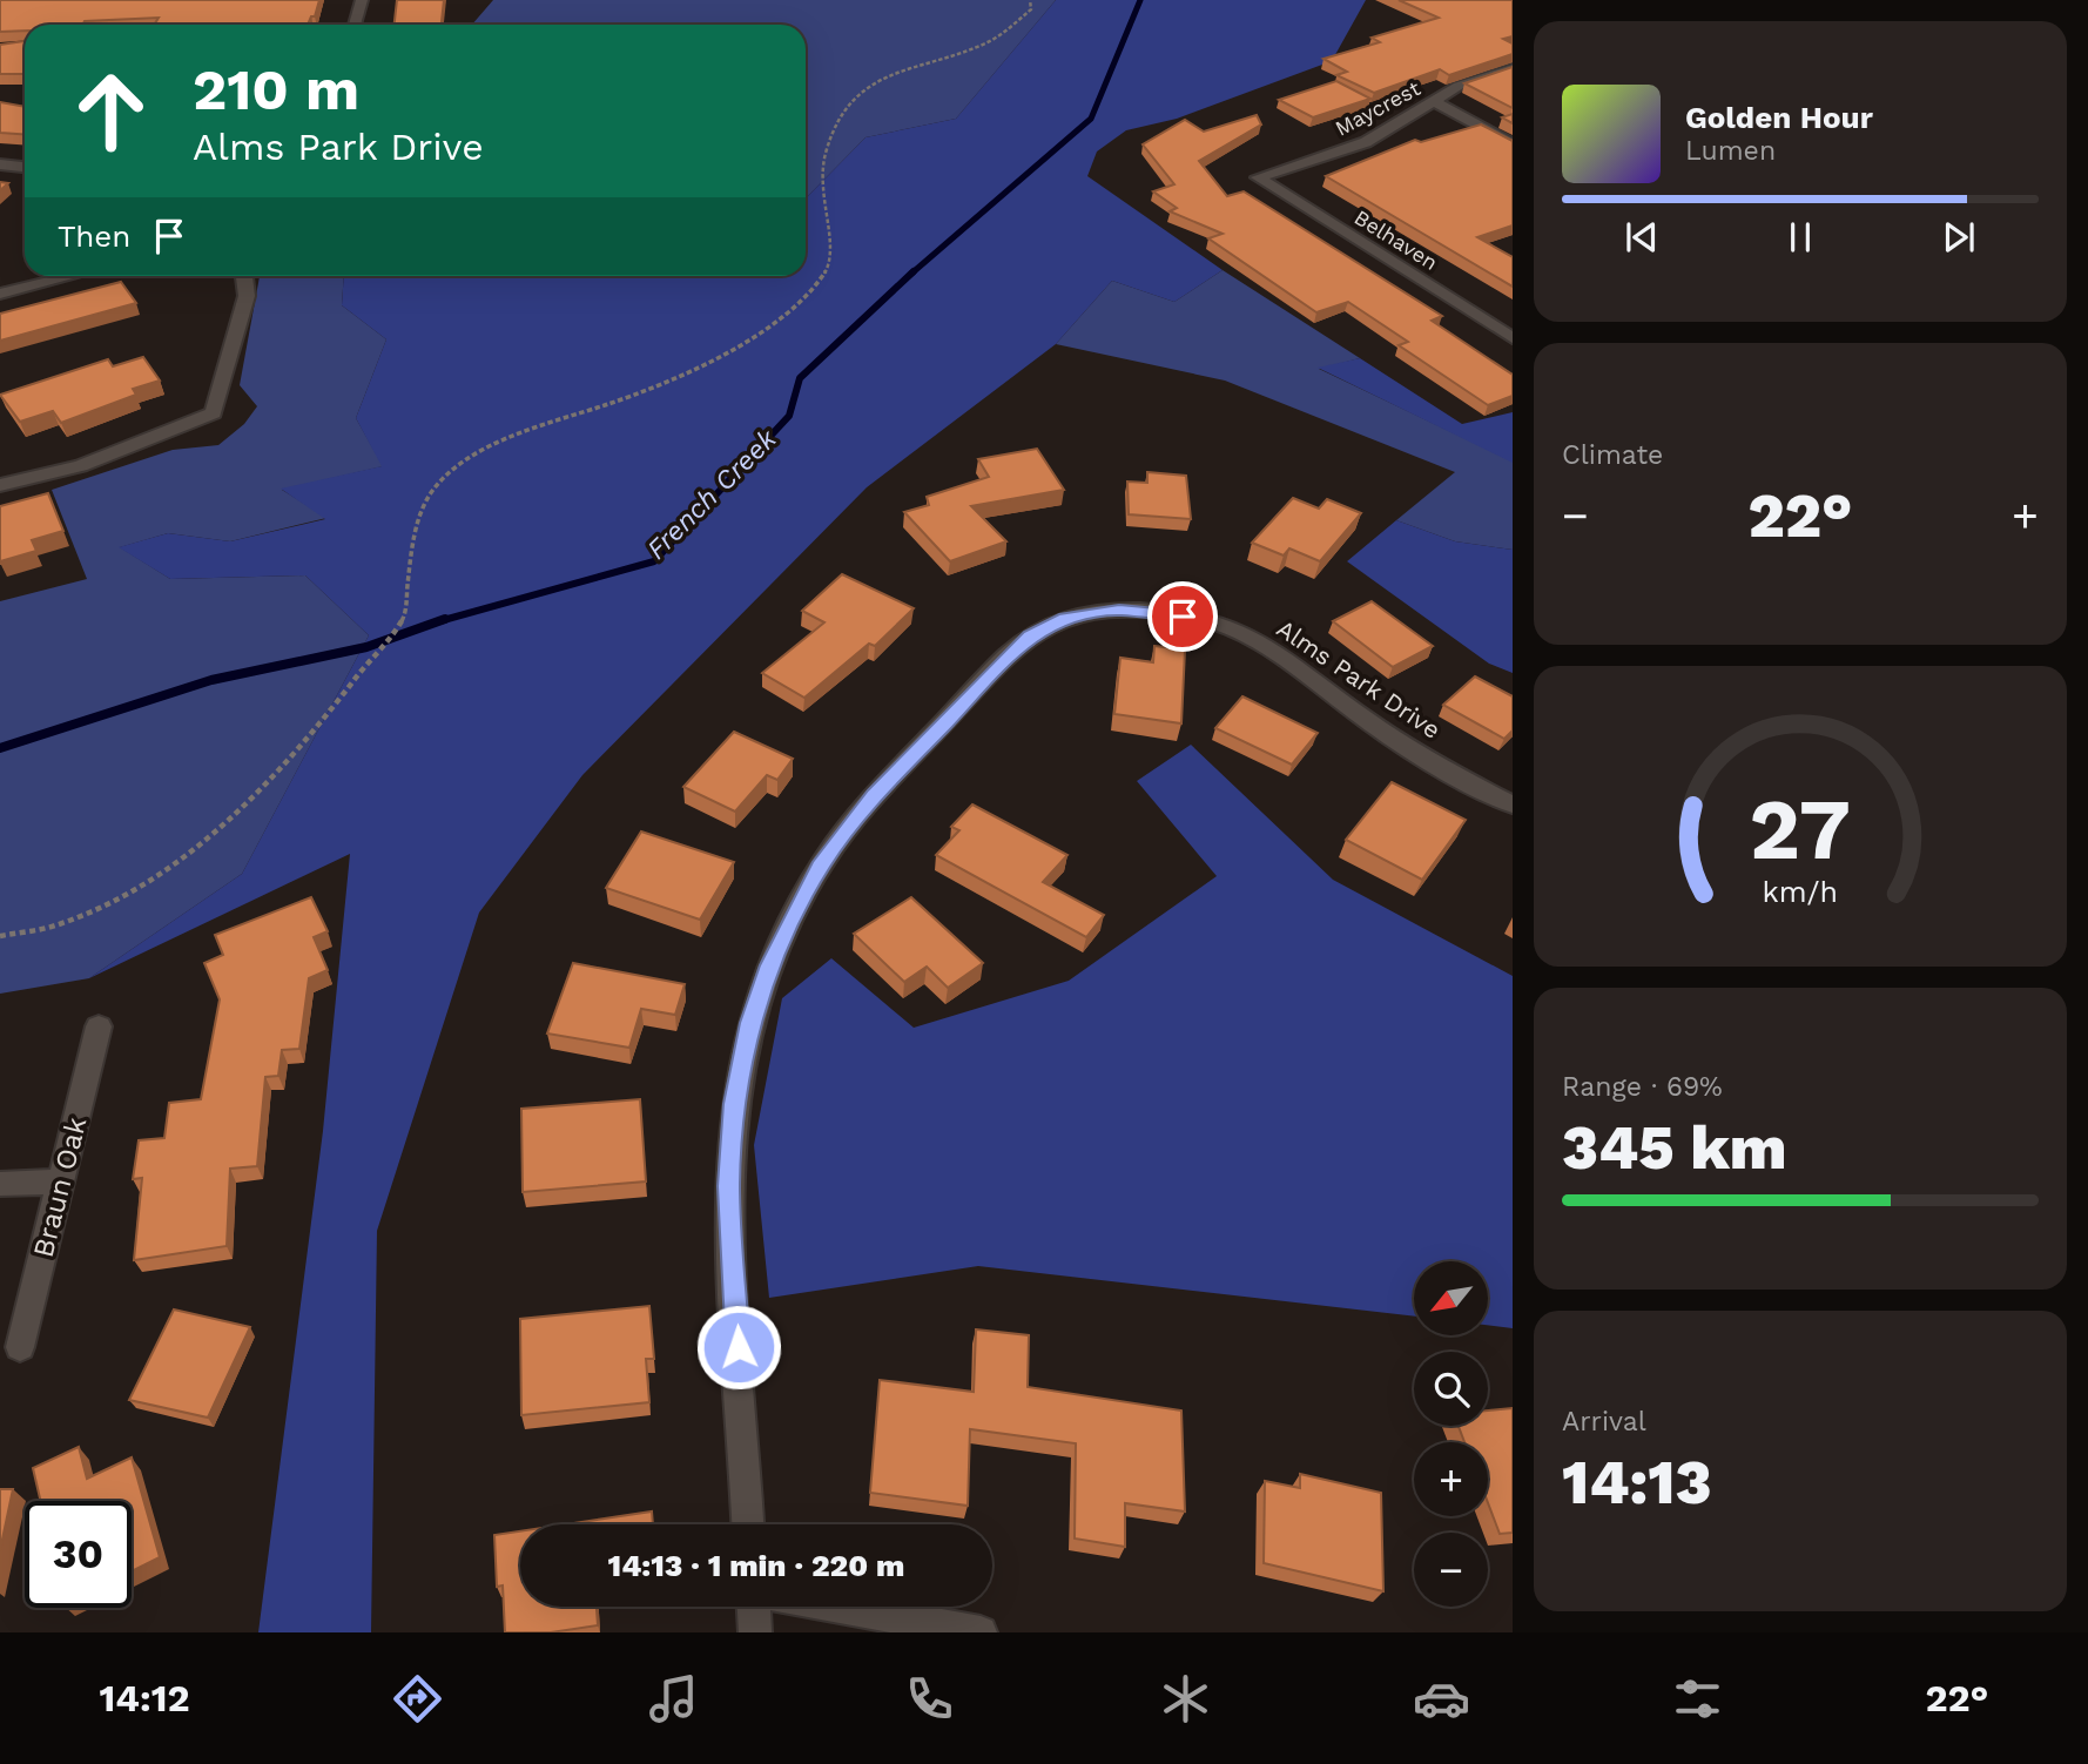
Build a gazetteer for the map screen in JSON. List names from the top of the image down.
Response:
{
  "streets": {
    "street": [
      "Maycrest",
      "Belhaven",
      "Alms Park Drive",
      "Braun Oak"
    ]
  },
  "crossings": [
    ["Maycrest", "Belhaven"]
  ],
  "water": ["French Creek"],
  "north": "bottom left",
  "page": {
    "turn": ["210 m", "Alms Park Drive"],
    "song": ["Golden Hour", "Lumen"],
    "then": "Then",
    "tile": [
      "Climate",
      ["Range · 69%", "345 km"],
      ["Arrival", "14:13"]
    ],
    "heat": ["−", "22°", "+"],
    "map_buttons": ["+", "−"],
    "limit": "30",
    "trip": "14:13 · 1 min · 220 m",
    "tabs": ["14:12", "22°"],
    "gauge": ["27", "km/h"]
  }
}
